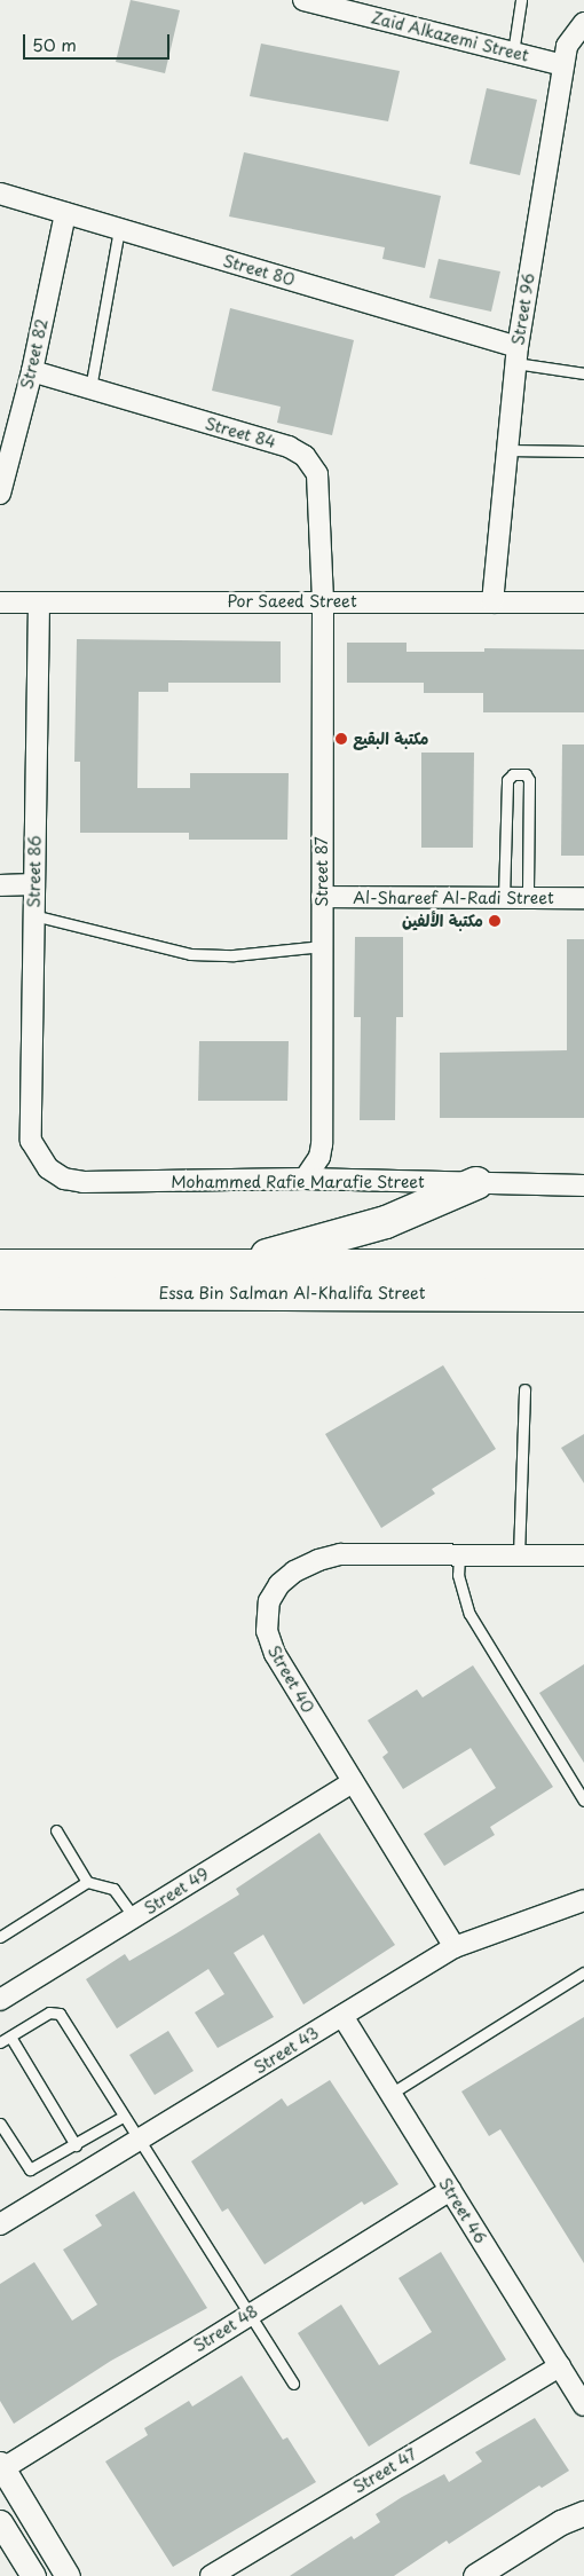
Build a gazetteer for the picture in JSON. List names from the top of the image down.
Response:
{
  "streets": {
    "highway": ["Essa Bin Salman Al-Khalifa Street"],
    "street": [
      "Zaid Alkazemi Street",
      "Street 80",
      "Street 96",
      "Street 82",
      "Street 84",
      "Por Saeed Street",
      "Street 86",
      "Street 87",
      "Al-Shareef Al-Radi Street",
      "Mohammed Rafie Marafie Street",
      "Street 40",
      "Street 49",
      "Street 43",
      "Street 46",
      "Street 48",
      "Street 47"
    ]
  },
  "crossings": [
    ["Zaid Alkazemi Street", "Street 96"],
    ["Street 80", "Street 96"],
    ["Street 80", "Street 82"],
    ["Street 96", "Por Saeed Street"],
    ["Street 82", "Street 84"],
    ["Street 84", "Por Saeed Street"],
    ["Street 84", "Street 87"],
    ["Por Saeed Street", "Street 86"],
    ["Por Saeed Street", "Street 87"],
    ["Street 86", "Mohammed Rafie Marafie Street"],
    ["Street 87", "Al-Shareef Al-Radi Street"],
    ["Street 87", "Mohammed Rafie Marafie Street"],
    ["Street 40", "Street 49"],
    ["Street 40", "Street 43"],
    ["Street 43", "Street 46"],
    ["Street 46", "Street 48"],
    ["Street 46", "Street 47"]
  ],
  "places": ["مكتبة البقيع", "مكتبة الألفين"],
  "scale_bar": "50 m"
}
